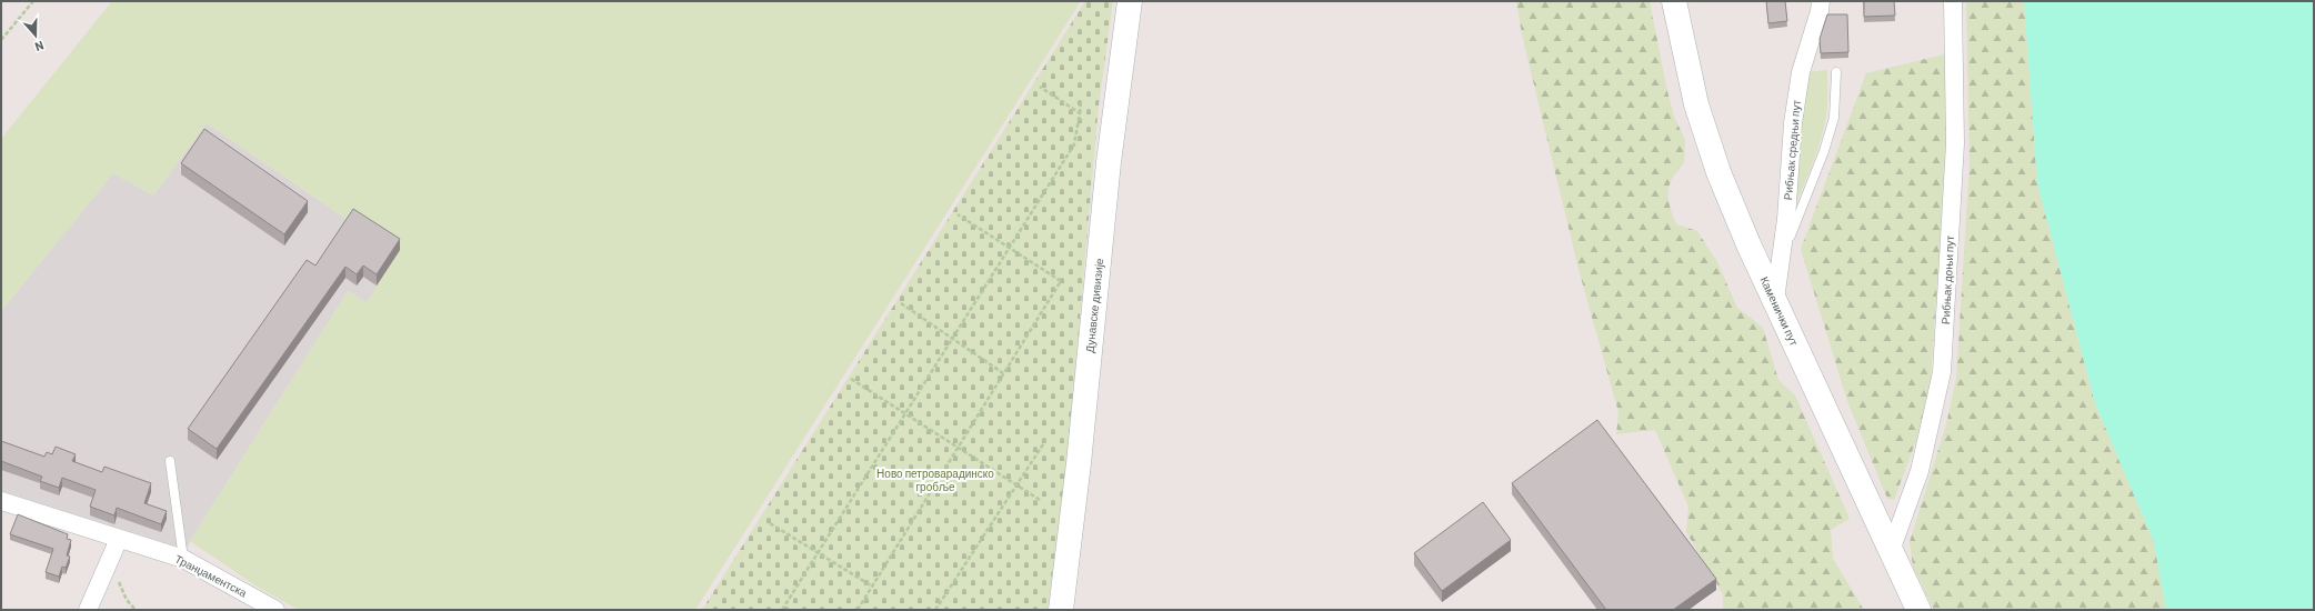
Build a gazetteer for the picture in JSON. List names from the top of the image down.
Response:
{
  "streets": {
    "main road": ["Дунавске дивизије", "Каменички пут"],
    "street": ["Рибњак средњи пут", "Рибњак доњи пут", "Транџаментска"]
  },
  "crossings": [
    ["Рибњак средњи пут", "Каменички пут"],
    ["Рибњак доњи пут", "Каменички пут"]
  ],
  "parks": ["Ново петроварадинско гробље"],
  "north": "bottom"
}
